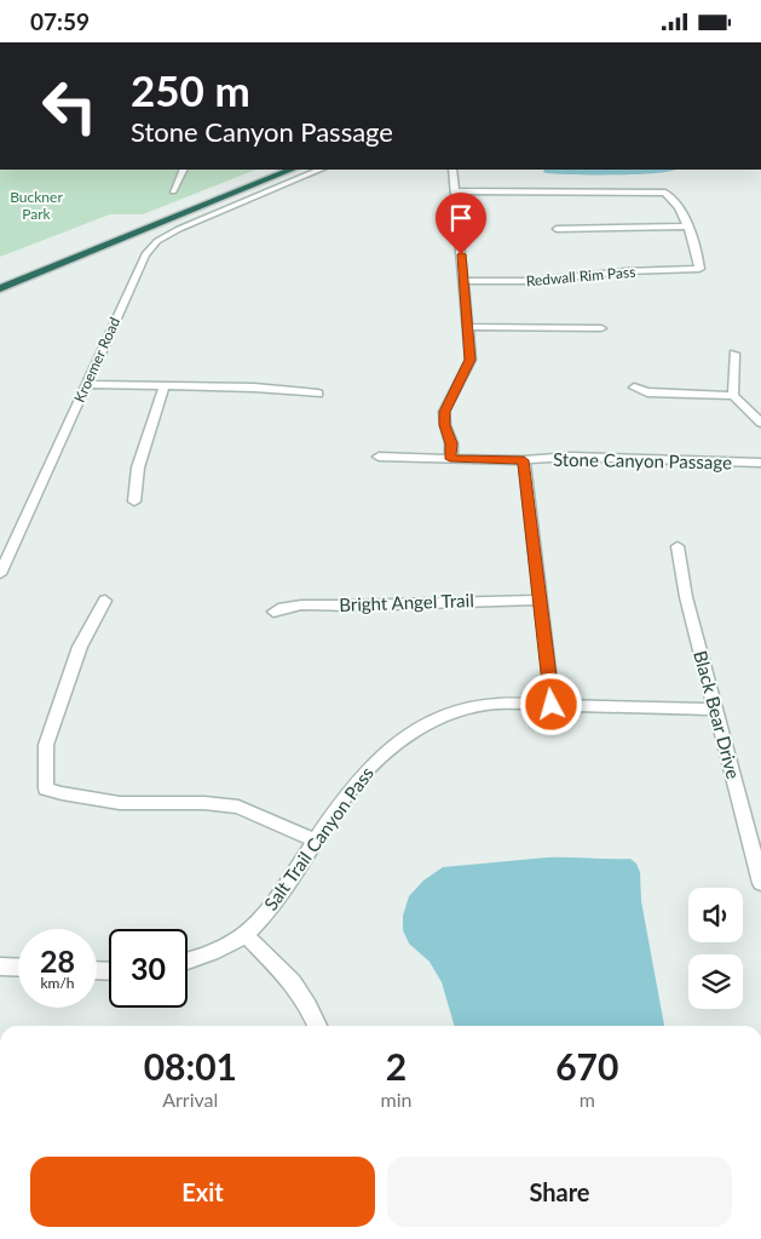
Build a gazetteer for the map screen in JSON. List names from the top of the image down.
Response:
{
  "streets": {
    "street": [
      "Redwall Rim Pass",
      "Kroemer Road",
      "Stone Canyon Passage",
      "Bright Angel Trail",
      "Black Bear Drive",
      "Salt Trail Canyon Pass"
    ]
  },
  "crossings": [
    ["Black Bear Drive", "Salt Trail Canyon Pass"]
  ],
  "parks": ["Buckner Park"],
  "page": {
    "status": "07:59",
    "turn": ["250 m", "Stone Canyon Passage"],
    "speed": "28 km/h",
    "limit": "30",
    "eta": [
      "08:01",
      "Arrival",
      "2",
      "min",
      "670",
      "m"
    ],
    "buttons": ["Exit", "Share"]
  }
}
